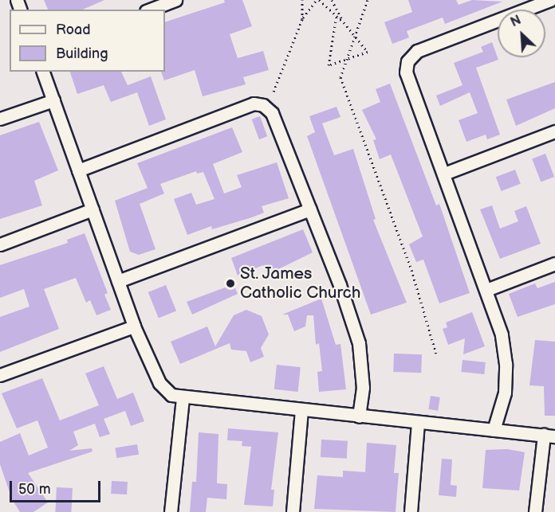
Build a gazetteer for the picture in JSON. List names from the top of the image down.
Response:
{
  "places": ["St. James Catholic Church"],
  "legend": ["Road", "Building"],
  "scale_bar": "50 m",
  "north": "top left"
}
